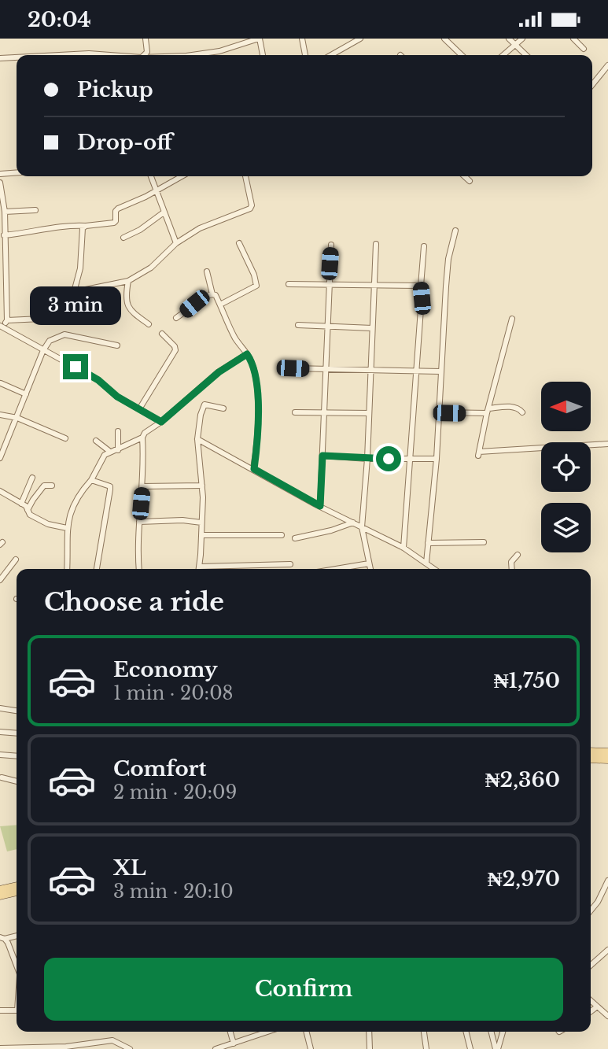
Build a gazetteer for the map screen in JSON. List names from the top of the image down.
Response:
{
  "north": "left",
  "page": {
    "status": "20:04",
    "banner": ["Pickup", "Drop-off"],
    "bubble": "3 min",
    "heading": "Choose a ride",
    "list": [
      {
        "name": "Economy",
        "note": "1 min · 20:08",
        "value": "₦1,750"
      },
      {
        "name": "Comfort",
        "note": "2 min · 20:09",
        "value": "₦2,360"
      },
      {
        "name": "XL",
        "note": "3 min · 20:10",
        "value": "₦2,970"
      }
    ],
    "buttons": "Confirm"
  }
}
